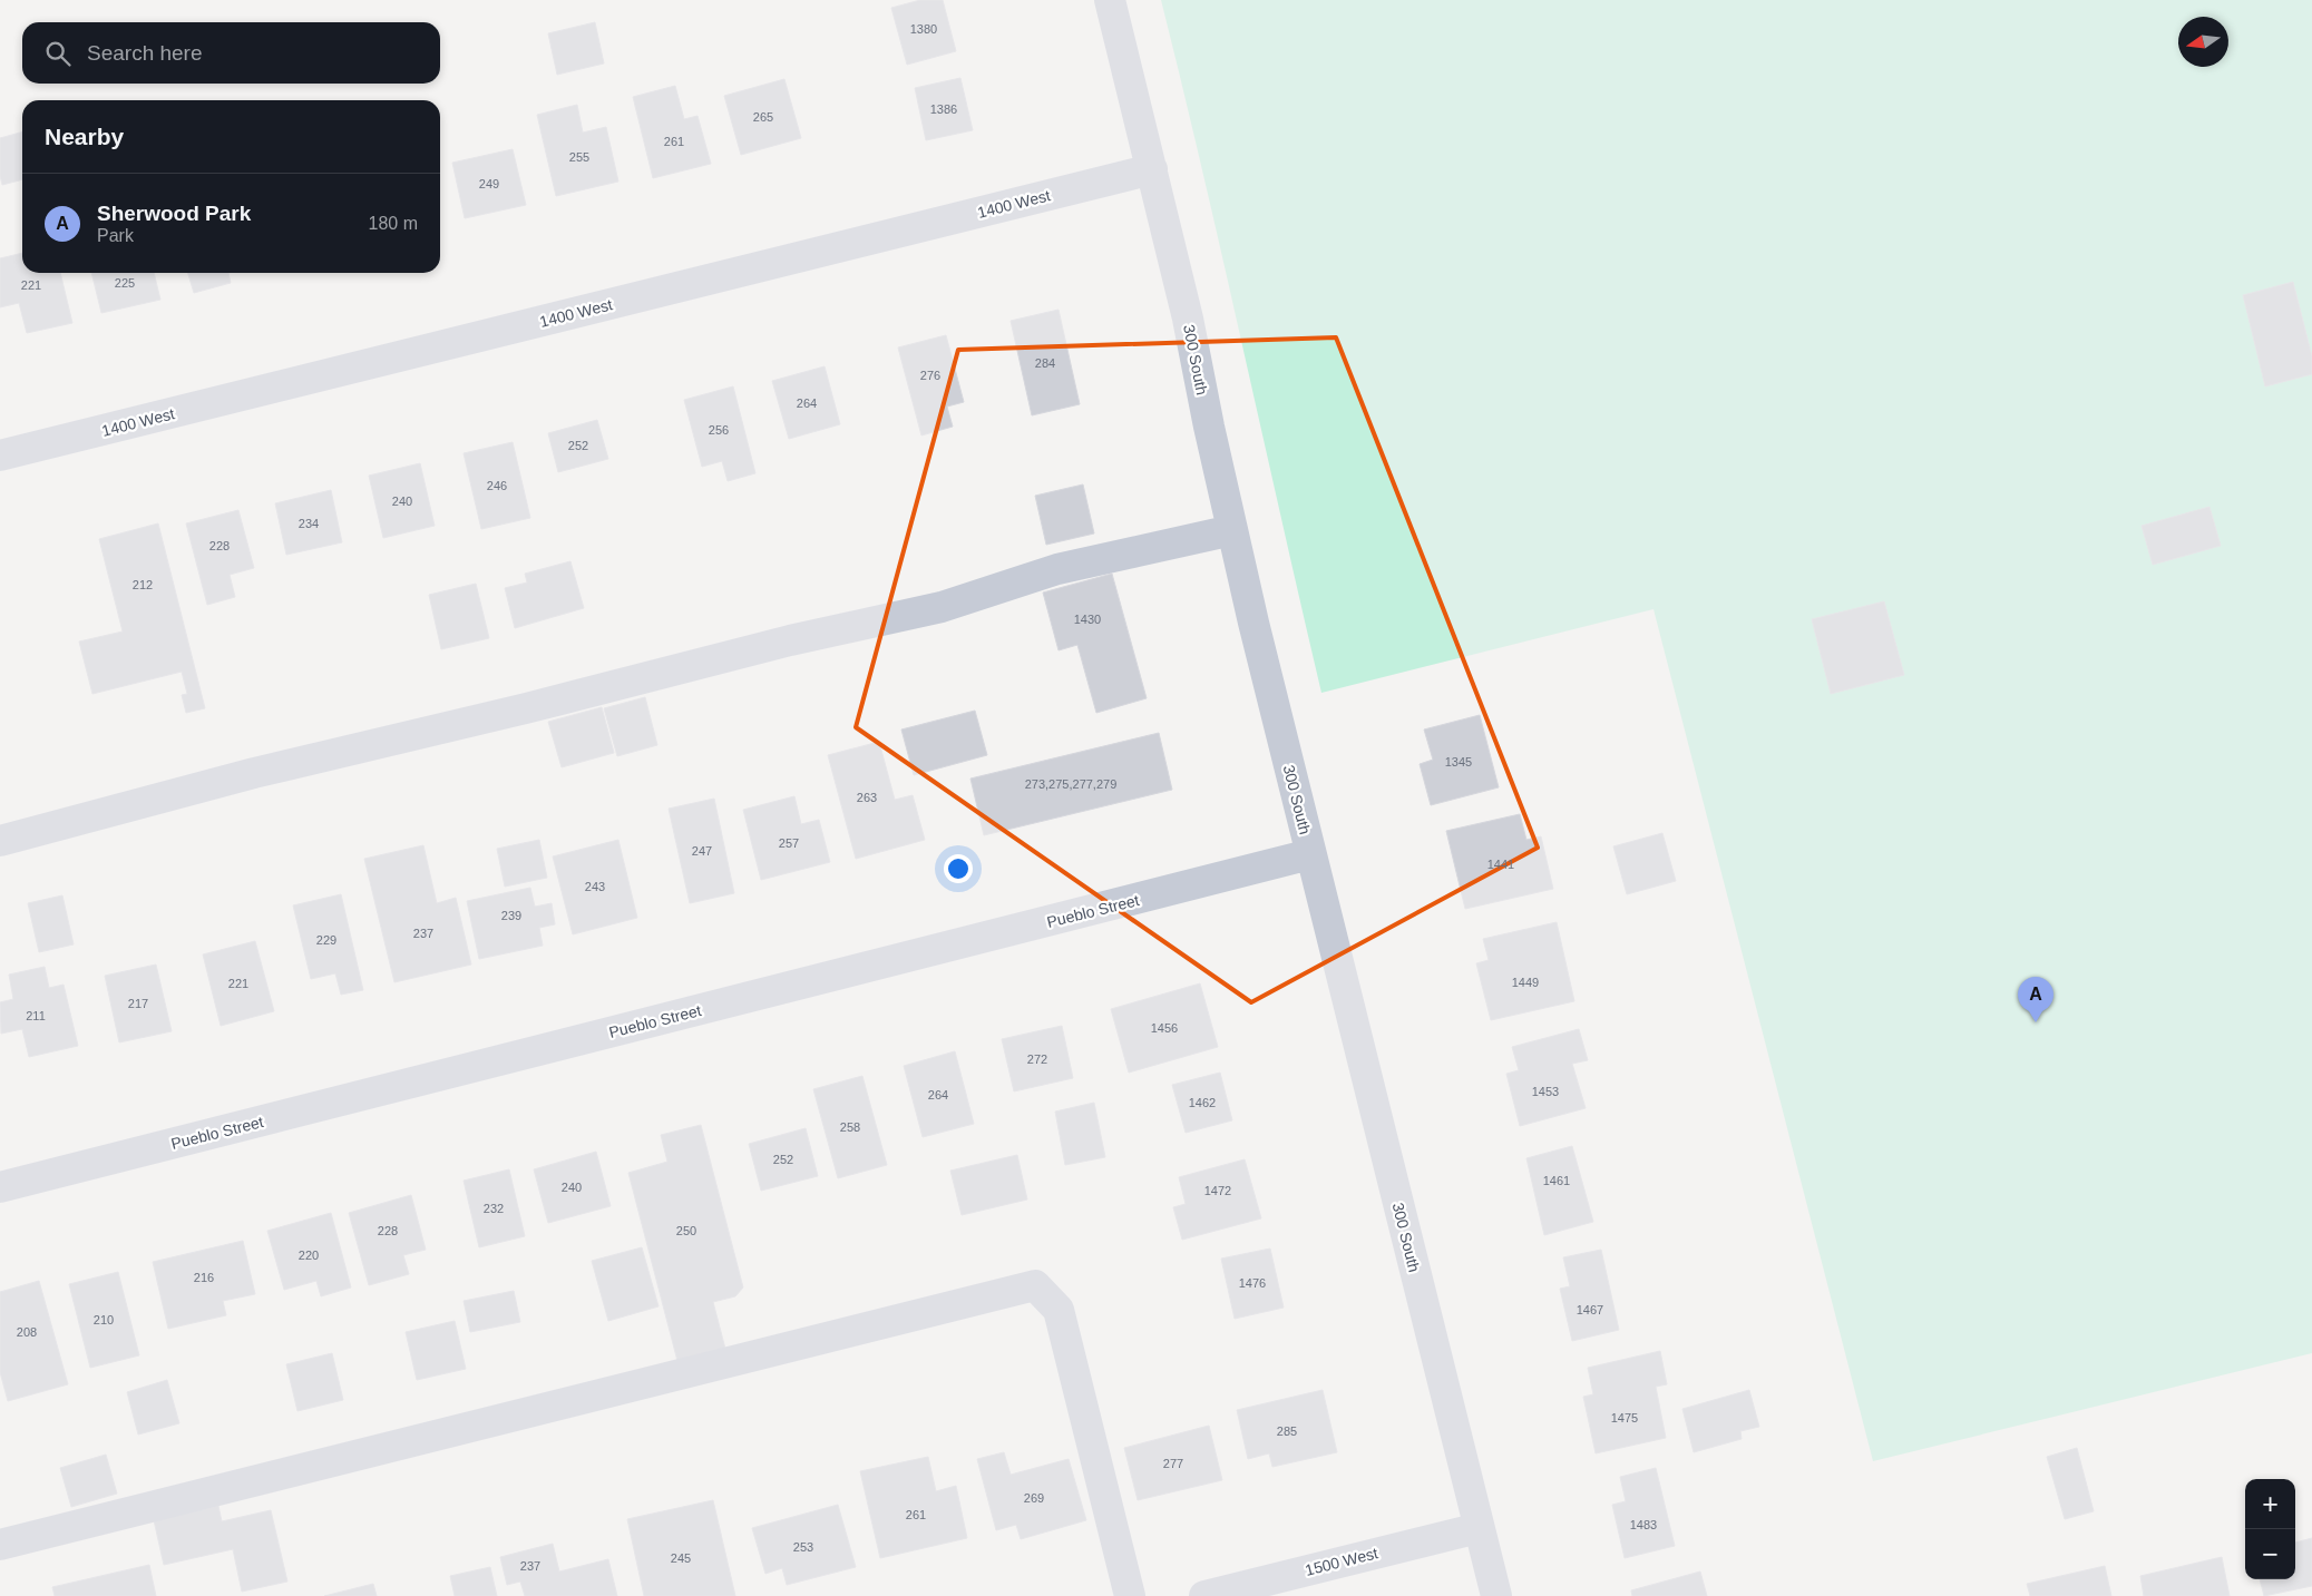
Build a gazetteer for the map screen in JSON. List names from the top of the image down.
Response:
{
  "streets": {
    "street": [
      "1400 West",
      "300 South",
      "Pueblo Street",
      "1500 West"
    ]
  },
  "crossings": [
    ["1400 West", "300 South"],
    ["300 South", "Pueblo Street"],
    ["300 South", "1500 West"]
  ],
  "house_numbers": [
    "1380",
    "1386",
    "265",
    "261",
    "255",
    "249",
    "225",
    "221",
    "284",
    "276",
    "264",
    "256",
    "252",
    "246",
    "240",
    "234",
    "228",
    "212",
    "1430",
    "1345",
    "273,275,277,279",
    "263",
    "257",
    "247",
    "1441",
    "243",
    "239",
    "237",
    "229",
    "1449",
    "221",
    "217",
    "211",
    "1456",
    "272",
    "1453",
    "264",
    "1462",
    "258",
    "252",
    "1461",
    "240",
    "1472",
    "232",
    "228",
    "250",
    "220",
    "216",
    "1476",
    "1467",
    "210",
    "208",
    "1475",
    "285",
    "277",
    "269",
    "261",
    "1483",
    "253",
    "245",
    "237"
  ],
  "north": "left",
  "page": {
    "search": "Search here",
    "heading": "Nearby",
    "list": [
      {
        "mark": "A",
        "name": "Sherwood Park",
        "note": "Park",
        "value": "180 m"
      }
    ],
    "pins": "A",
    "map_buttons": ["+", "−"]
  }
}
